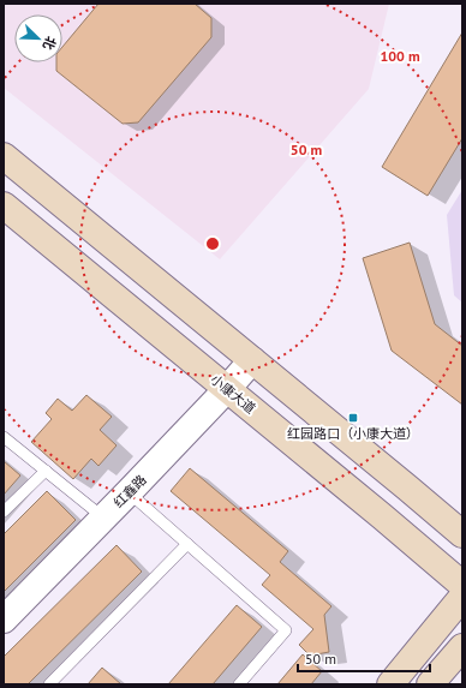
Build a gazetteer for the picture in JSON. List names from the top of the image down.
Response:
{
  "streets": {
    "main road": ["小康大道"],
    "street": ["红鑫路"]
  },
  "crossings": [
    ["小康大道", "红鑫路"]
  ],
  "places": {
    "transit": ["红园路口（小康大道）"]
  },
  "scale_bar": "50 m",
  "north": "bottom right",
  "rings": ["100 m", "50 m"]
}
